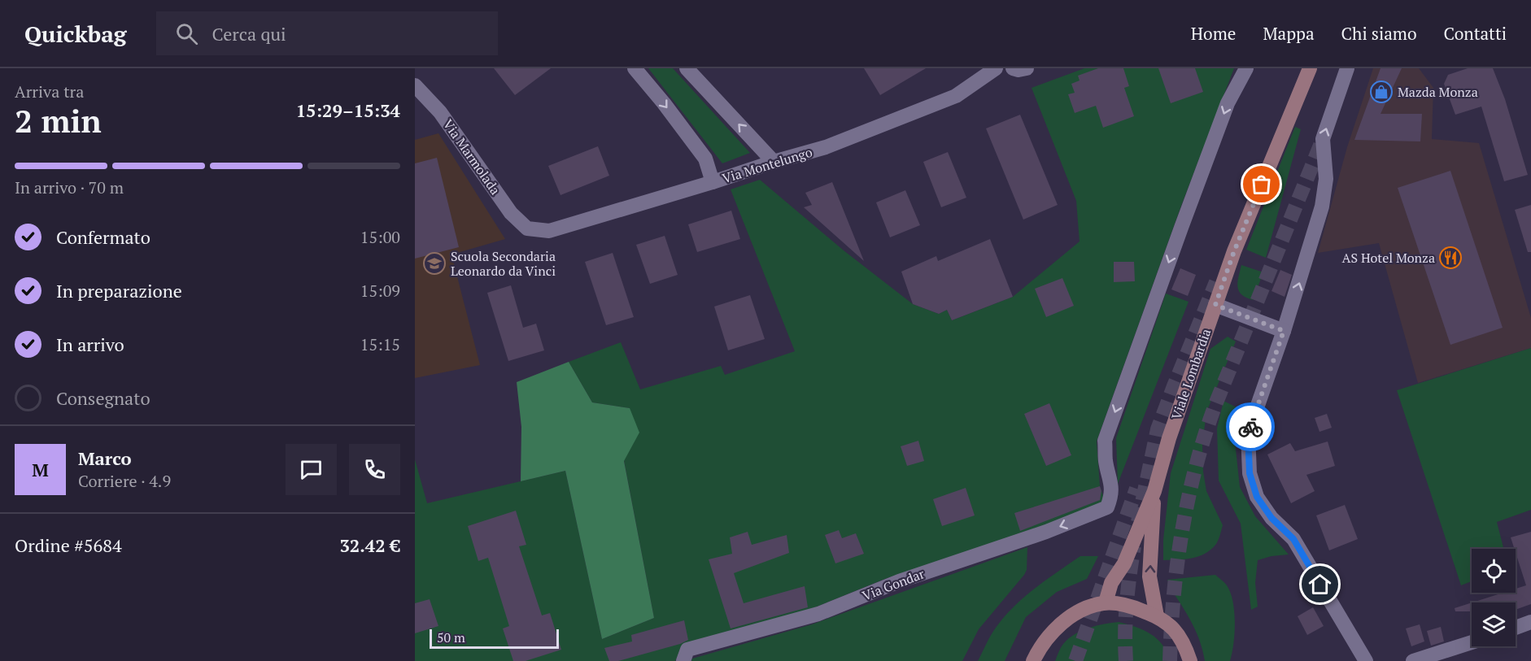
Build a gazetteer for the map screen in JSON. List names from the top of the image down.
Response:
{
  "streets": {
    "main road": ["Viale Lombardia"],
    "street": ["Via Marmolada", "Via Montelungo", "Via Gondar"]
  },
  "crossings": [
    ["Via Marmolada", "Via Montelungo"]
  ],
  "one_way": ["Via Gondar"],
  "places": {
    "shop": ["Mazda Monza"],
    "restaurant": ["AS Hotel Monza"],
    "school or university": ["Scuola Secondaria Leonardo da Vinci"]
  },
  "scale_bar": "50 m",
  "page": {
    "header": "Quickbag",
    "search": "Cerca qui",
    "nav": [
      "Home",
      "Mappa",
      "Chi siamo",
      "Contatti"
    ],
    "heading": ["2 min", "Arriva tra", "15:29–15:34"],
    "panel": [
      "Marco",
      "Corriere · 4.9",
      "Ordine #5684",
      "32.42 €"
    ],
    "bar": "In arrivo · 70 m",
    "list": [
      ["Confermato", "15:00"],
      ["In preparazione", "15:09"],
      ["In arrivo", "15:15"],
      "Consegnato"
    ],
    "round": "M",
    "scale": "50 m"
  }
}
